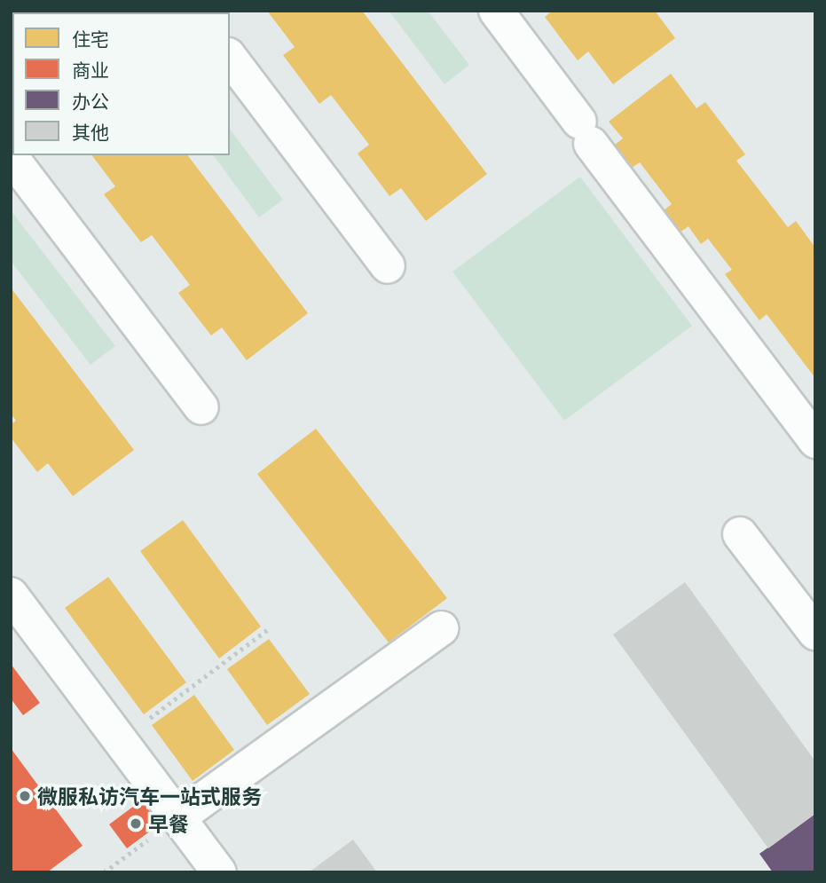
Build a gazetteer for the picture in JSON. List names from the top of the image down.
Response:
{
  "places": ["微服私访汽车一站式服务", "早餐"],
  "legend": [
    "住宅",
    "商业",
    "办公",
    "其他"
  ]
}
